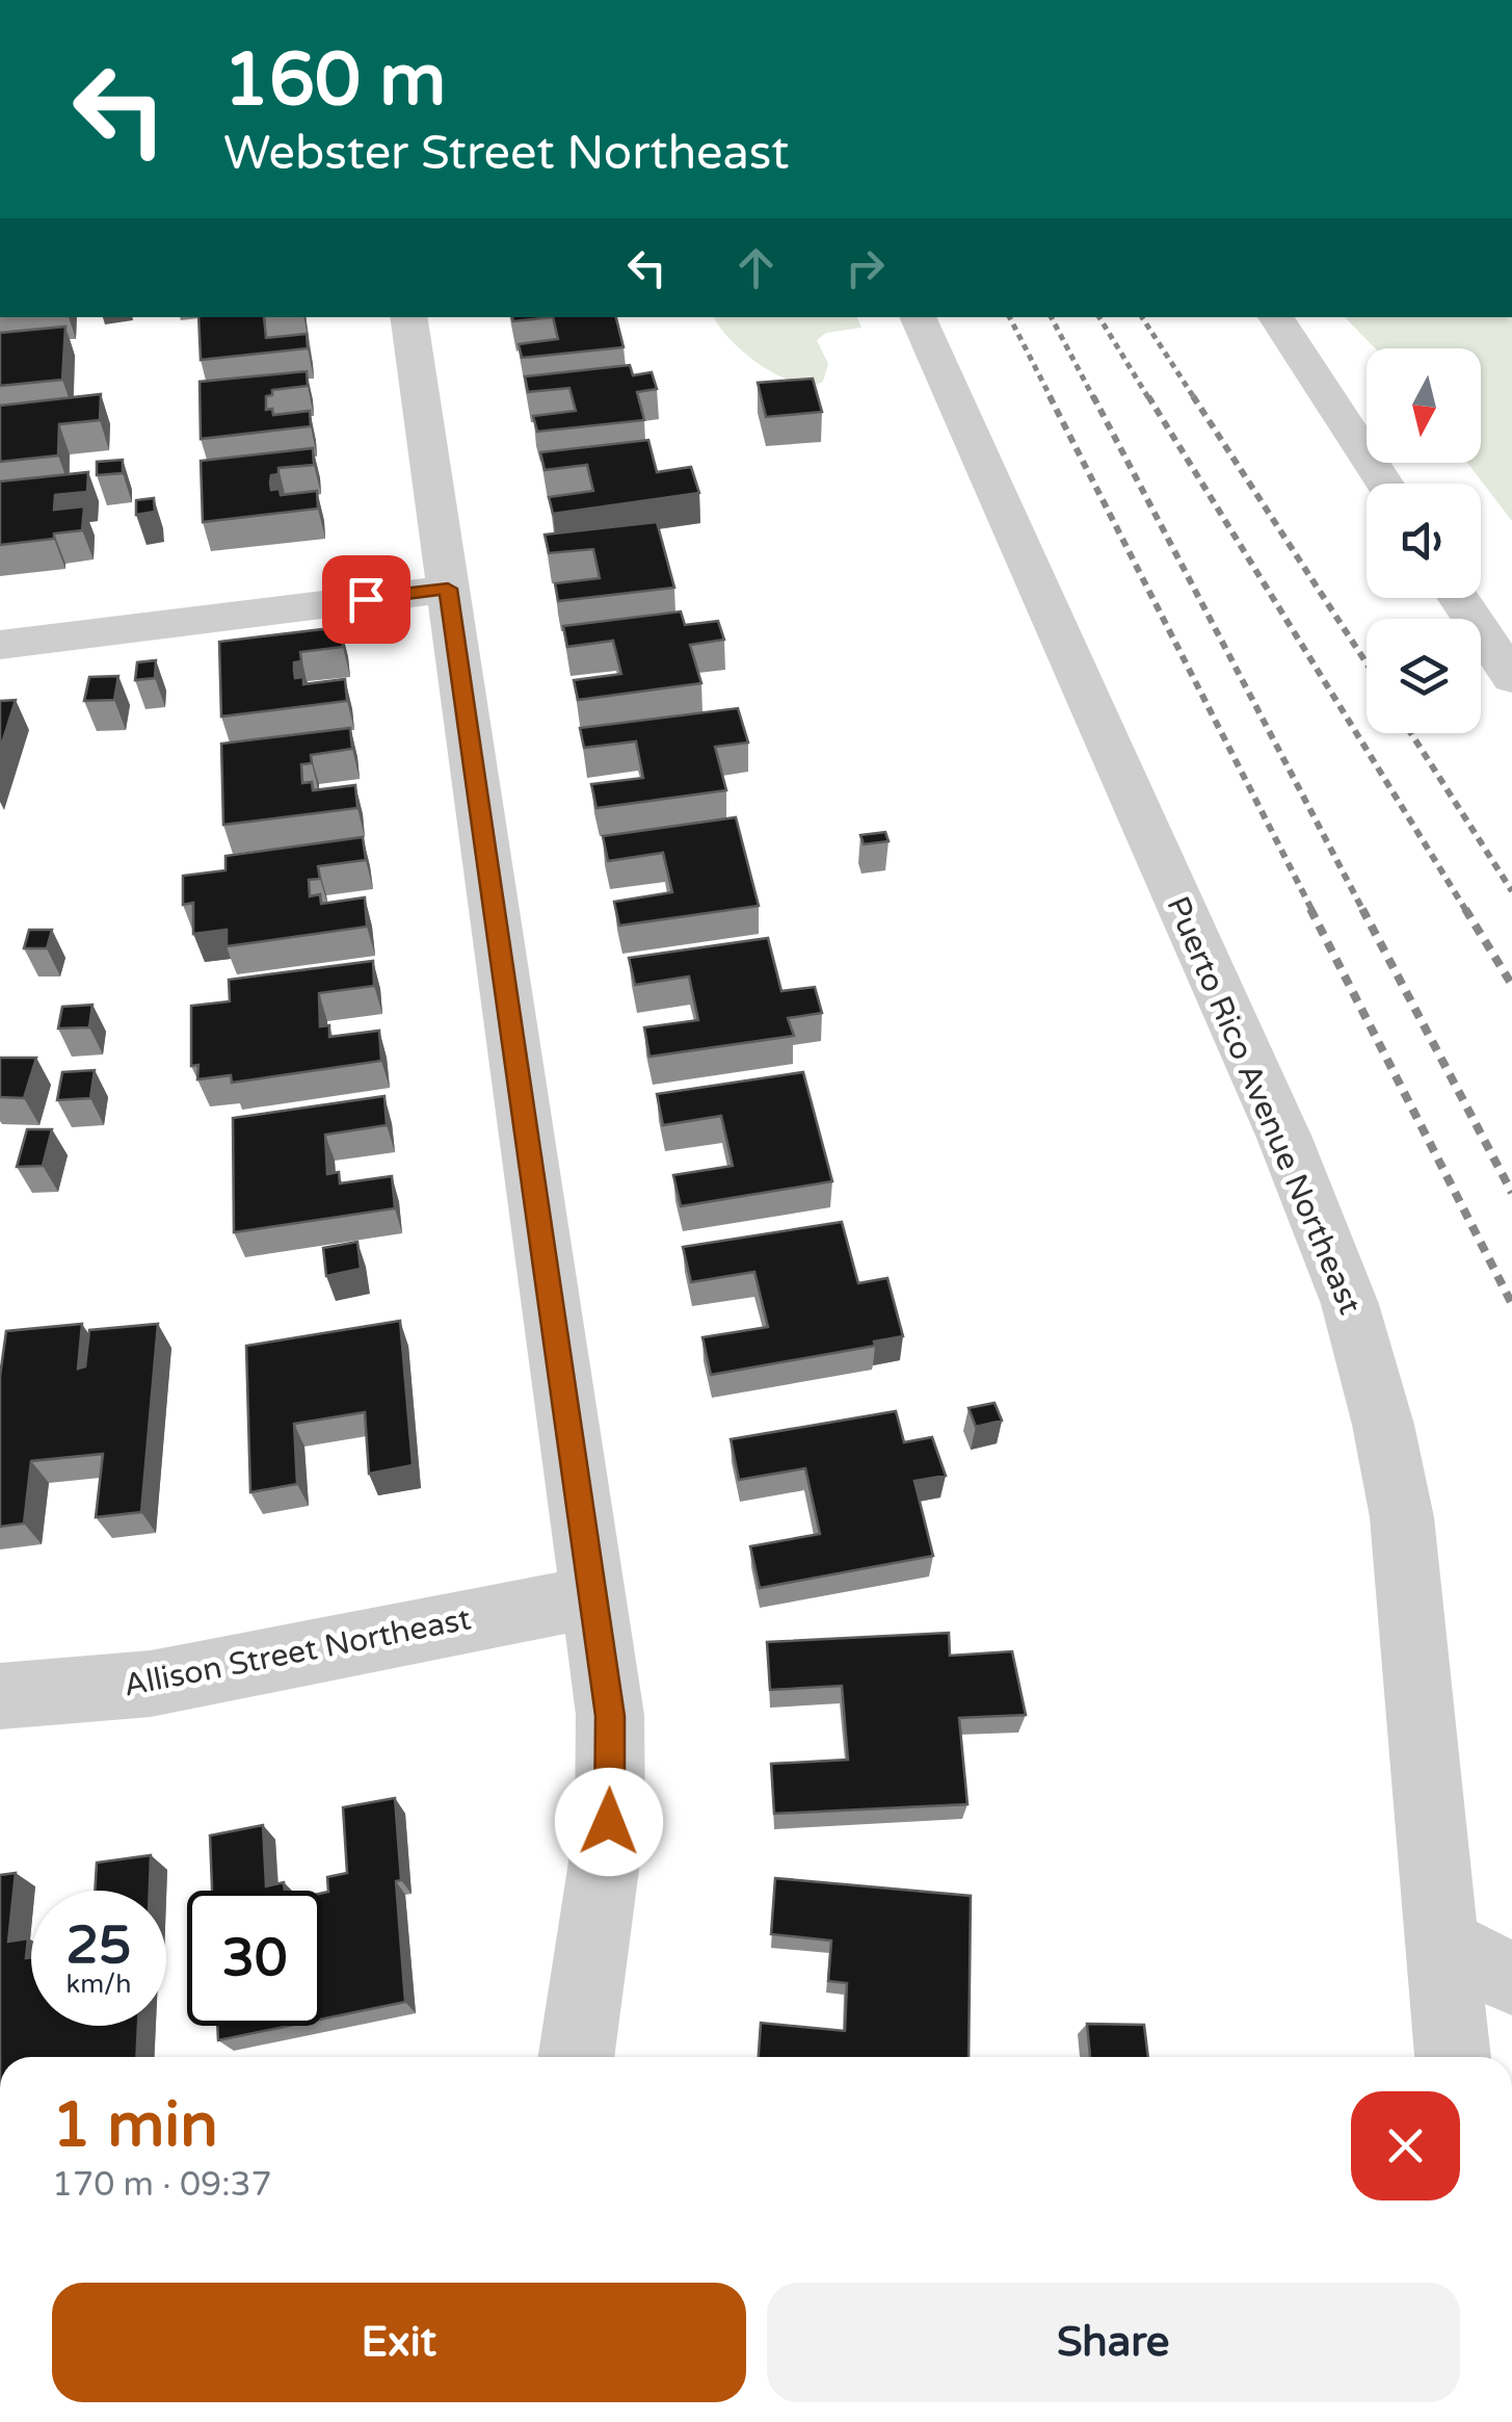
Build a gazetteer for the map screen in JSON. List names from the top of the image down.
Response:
{
  "streets": {
    "street": ["Puerto Rico Avenue Northeast", "Allison Street Northeast"]
  },
  "north": "bottom",
  "page": {
    "turn": ["160 m", "Webster Street Northeast"],
    "speed": "25 km/h",
    "limit": "30",
    "heading": ["1 min", "170 m · 09:37"],
    "buttons": ["Exit", "Share"]
  }
}
